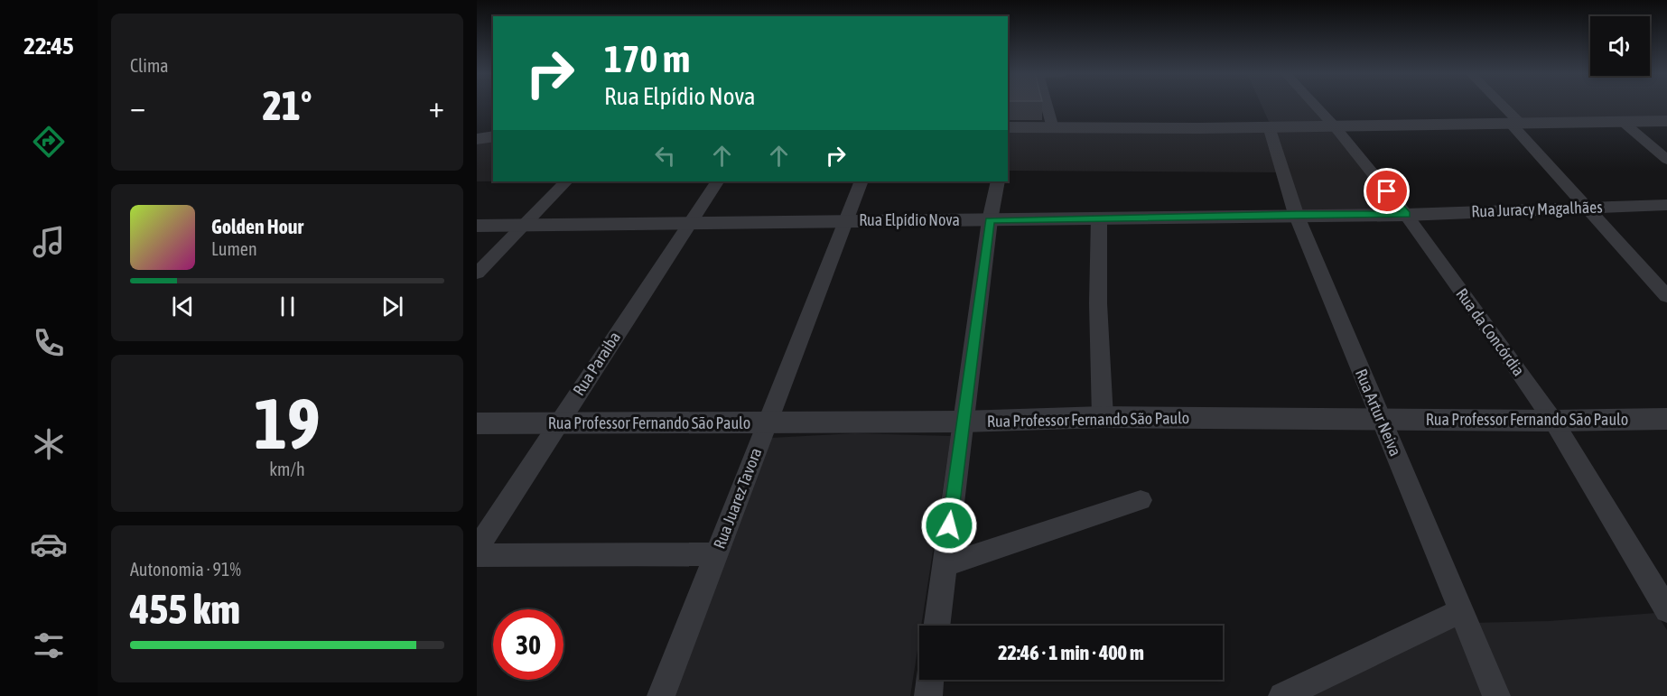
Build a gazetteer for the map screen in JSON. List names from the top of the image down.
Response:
{
  "streets": {
    "street": [
      "Rua Juracy Magalhães",
      "Rua Elpídio Nova",
      "Rua da Concórdia",
      "Rua Paraiba",
      "Rua Artur Neiva",
      "Rua Professor Fernando São Paulo",
      "Rua Juarez Tavora"
    ]
  },
  "crossings": [
    ["Rua Juracy Magalhães", "Rua Elpídio Nova"],
    ["Rua Juracy Magalhães", "Rua da Concórdia"],
    ["Rua Elpídio Nova", "Rua da Concórdia"],
    ["Rua Elpídio Nova", "Rua Paraiba"],
    ["Rua Elpídio Nova", "Rua Artur Neiva"],
    ["Rua Elpídio Nova", "Rua Juarez Tavora"],
    ["Rua da Concórdia", "Rua Professor Fernando São Paulo"],
    ["Rua Paraiba", "Rua Professor Fernando São Paulo"],
    ["Rua Artur Neiva", "Rua Professor Fernando São Paulo"],
    ["Rua Professor Fernando São Paulo", "Rua Juarez Tavora"]
  ],
  "page": {
    "tabs": "22:45",
    "tile": [
      "Clima",
      ["19", "km/h"],
      ["Autonomia · 91%", "455 km"]
    ],
    "turn": ["170 m", "Rua Elpídio Nova"],
    "heat": ["−", "21°", "+"],
    "song": ["Golden Hour", "Lumen"],
    "limit": "30",
    "trip": "22:46 · 1 min · 400 m"
  }
}
